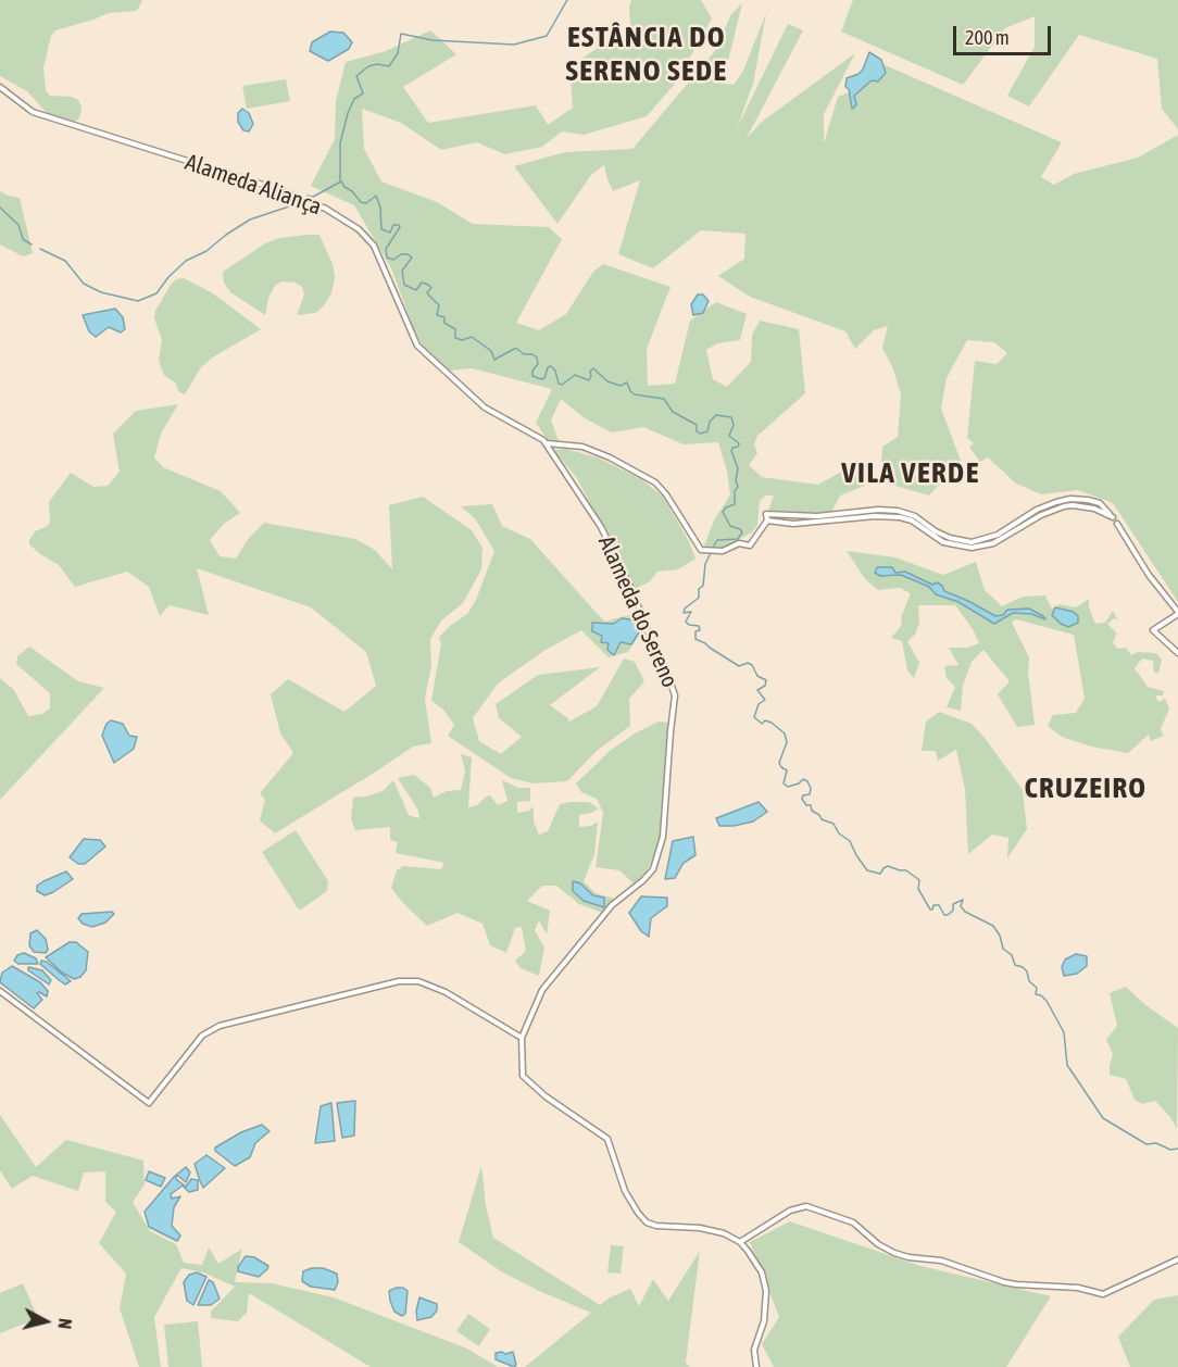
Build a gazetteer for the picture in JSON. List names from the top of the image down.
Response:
{
  "streets": {
    "street": ["Alameda Aliança", "Alameda do Sereno"]
  },
  "crossings": [
    ["Alameda Aliança", "Alameda do Sereno"]
  ],
  "districts": ["ESTÂNCIA DO SERENO SEDE", "VILA VERDE", "CRUZEIRO"],
  "scale_bar": "200 m",
  "north": "right"
}
